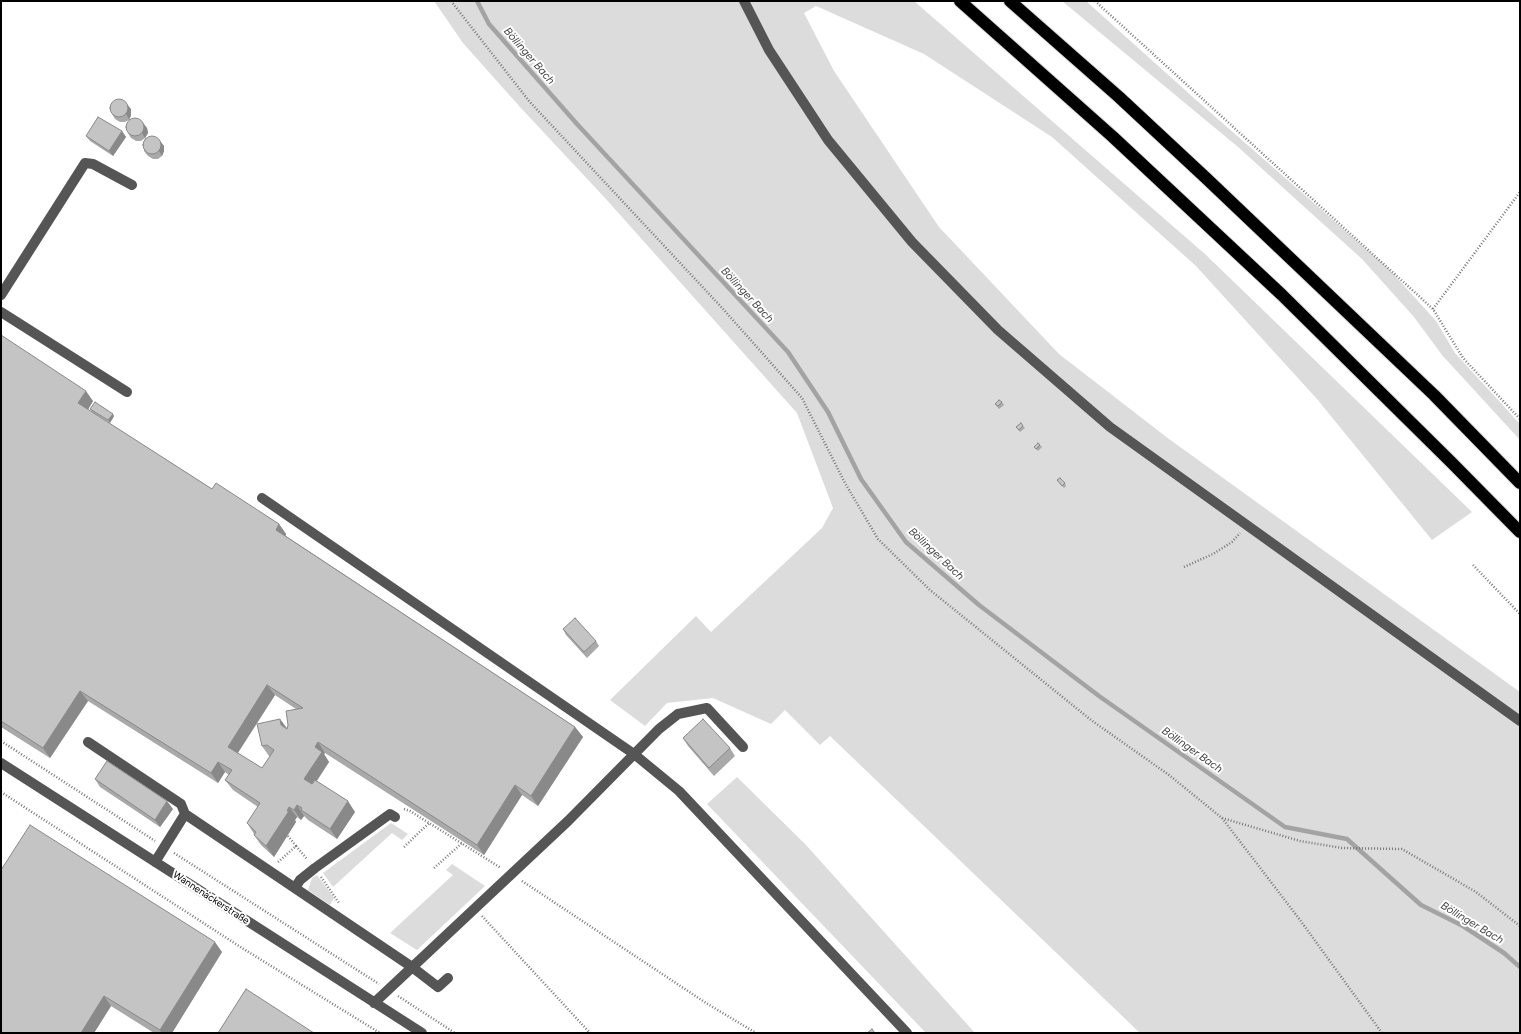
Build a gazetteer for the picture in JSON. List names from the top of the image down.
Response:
{
  "streets": {
    "street": ["Wannenäckerstraße"]
  },
  "water": ["Böllinger Bach"]
}
